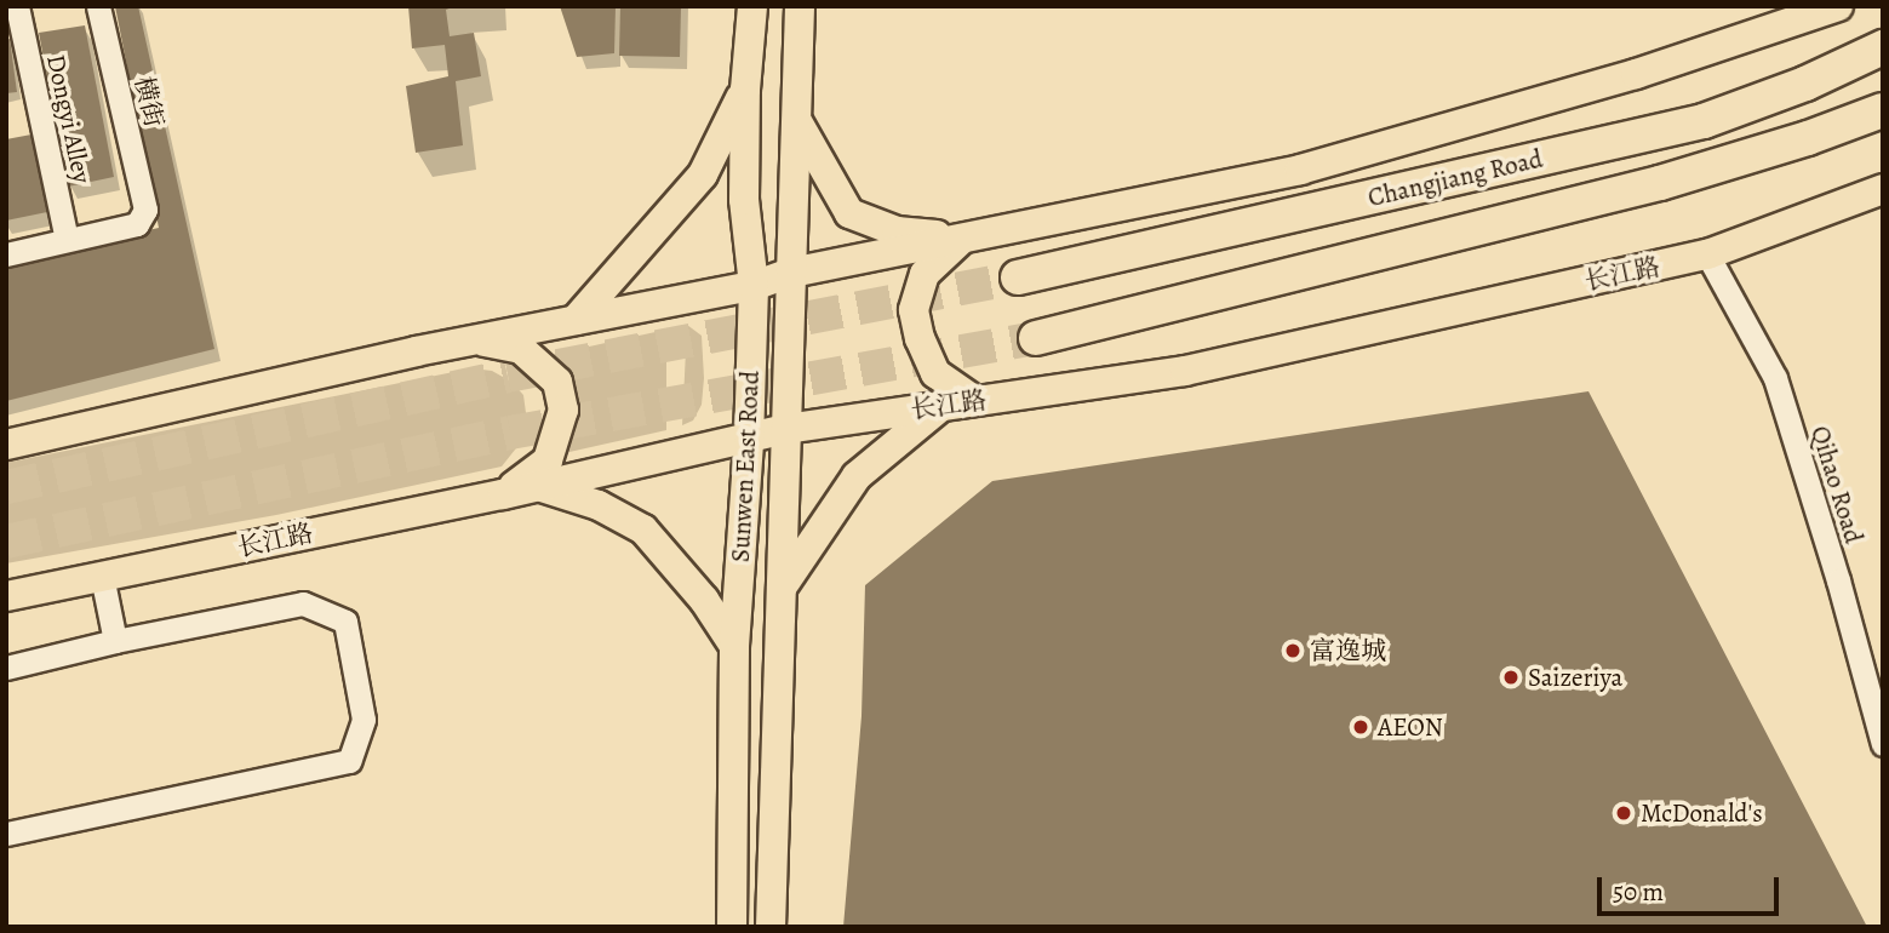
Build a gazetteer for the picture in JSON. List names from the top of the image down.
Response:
{
  "streets": {
    "highway": ["Changjiang Road"],
    "main road": ["长江路", "Sunwen East Road"],
    "street": ["横街", "Dongyi Alley", "Qihao Road"]
  },
  "crossings": [
    ["横街", "Dongyi Alley"],
    ["长江路", "Sunwen East Road"],
    ["长江路", "Qihao Road"]
  ],
  "places": [
    "富逸城",
    "Saizeriya",
    "AEON",
    "McDonald's"
  ],
  "scale_bar": "50 m"
}
